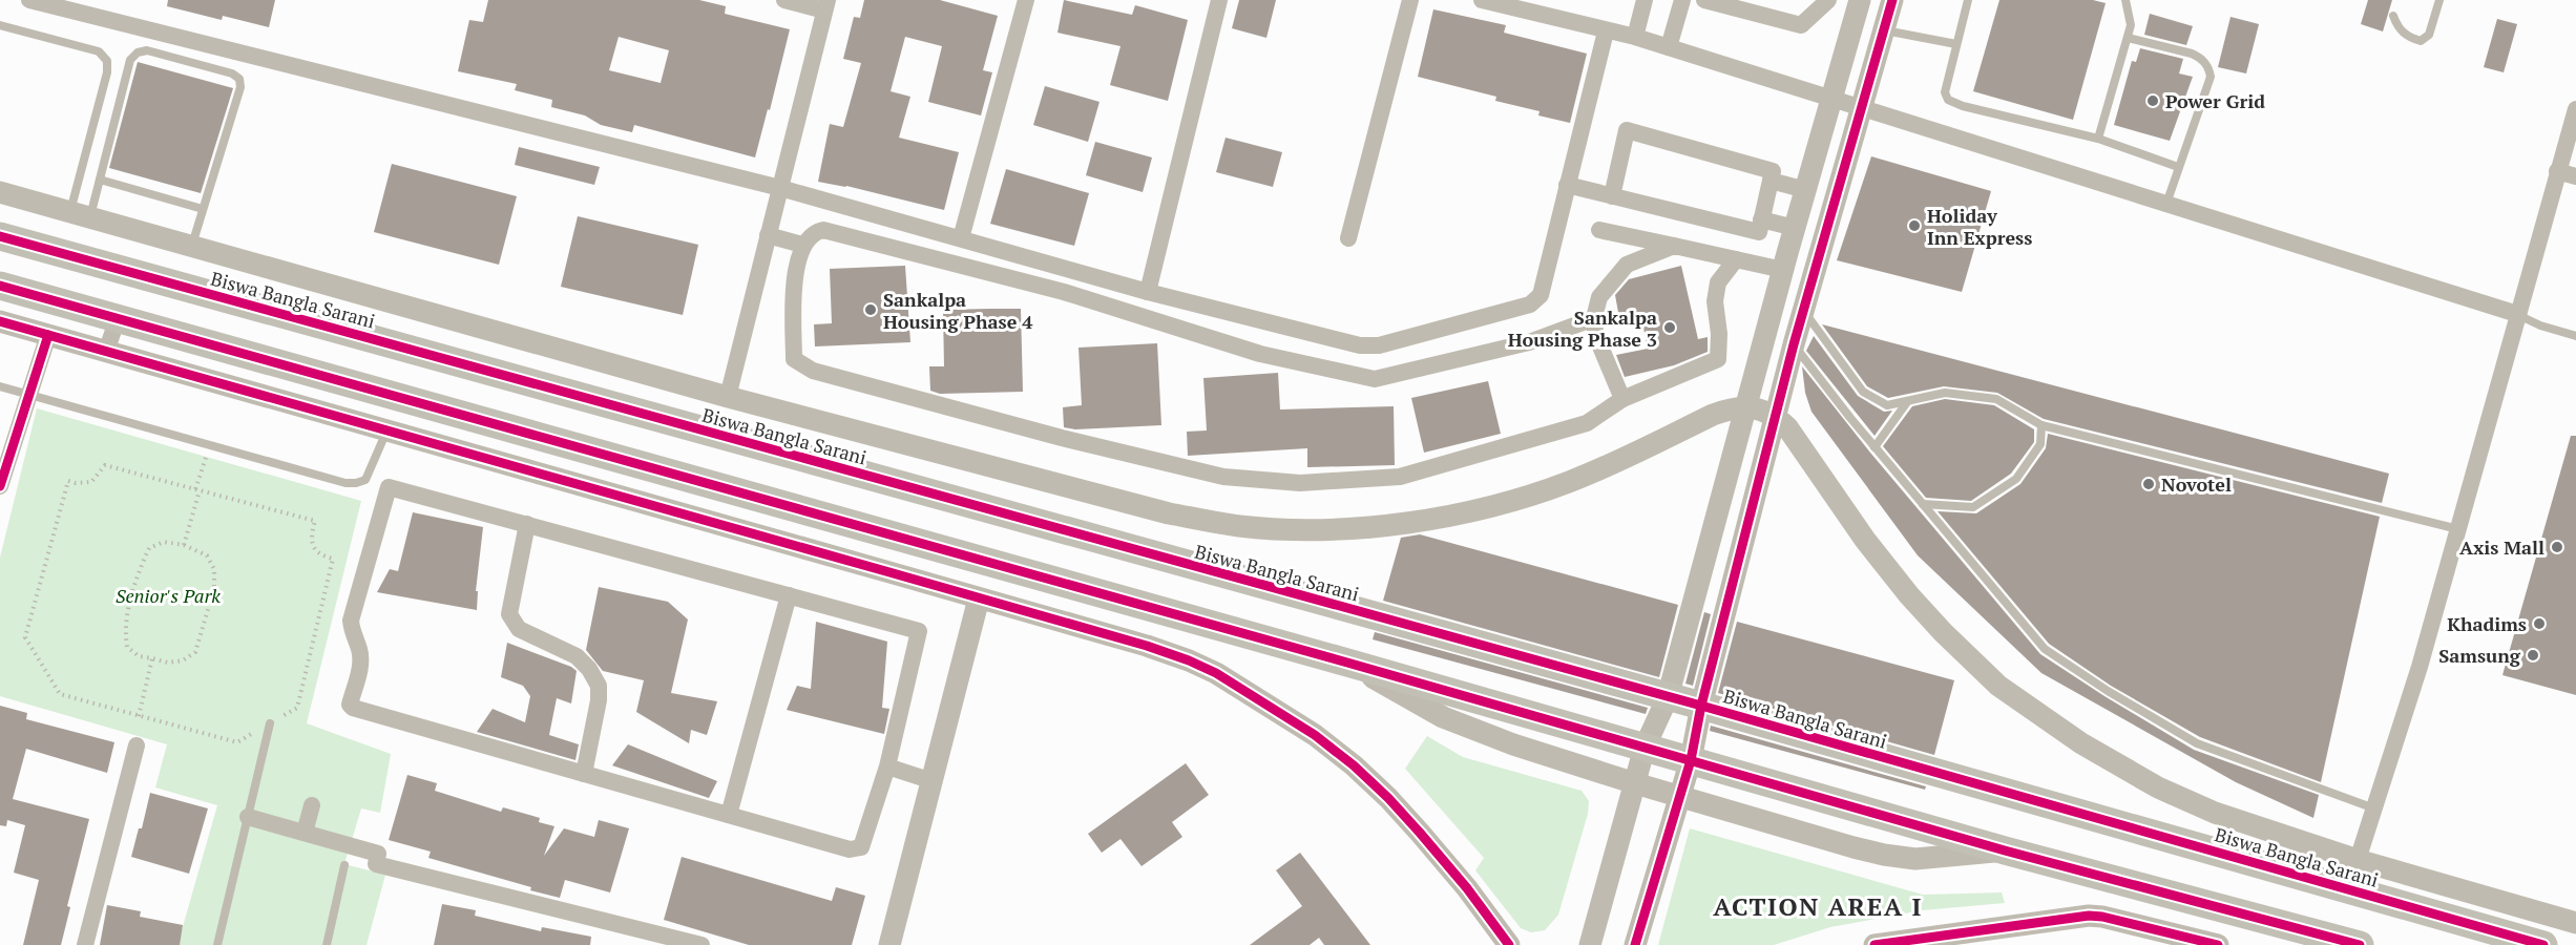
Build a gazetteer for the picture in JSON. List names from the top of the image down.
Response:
{
  "streets": {
    "main road": ["Biswa Bangla Sarani"]
  },
  "districts": ["ACTION AREA I"],
  "parks": ["Senior's Park"],
  "places": [
    "Power Grid",
    "Holiday Inn Express",
    "Sankalpa Housing Phase 4",
    "Sankalpa Housing Phase 3",
    "Novotel",
    "Axis Mall",
    "Khadims",
    "Samsung"
  ]
}
